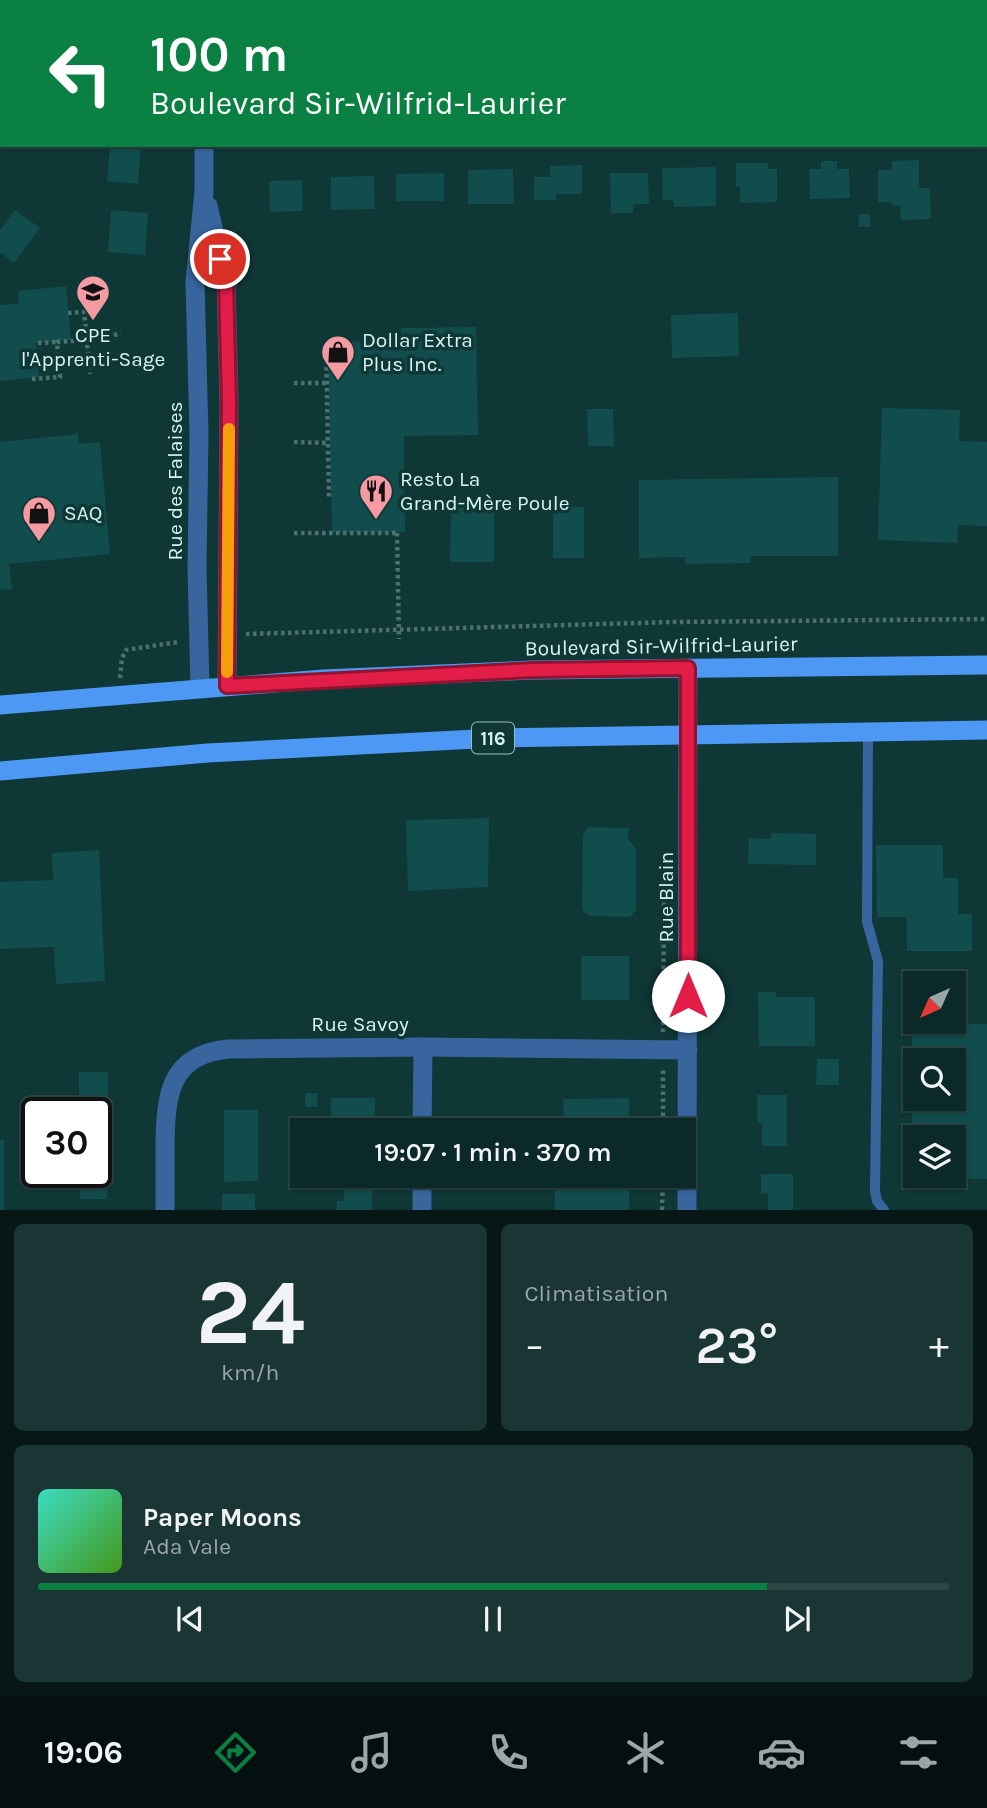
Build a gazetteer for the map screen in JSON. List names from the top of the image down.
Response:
{
  "streets": {
    "main road": ["Boulevard Sir-Wilfrid-Laurier", "116"],
    "street": ["Rue des Falaises", "Rue Blain", "Rue Savoy"]
  },
  "crossings": [
    ["Rue des Falaises", "Boulevard Sir-Wilfrid-Laurier"],
    ["Boulevard Sir-Wilfrid-Laurier", "Rue Blain"],
    ["116", "Rue Blain"],
    ["Rue Blain", "Rue Savoy"]
  ],
  "places": {
    "school or university": ["CPE l'Apprenti-Sage"],
    "shop": ["Dollar Extra Plus Inc.", "SAQ"],
    "restaurant": ["Resto La Grand-Mère Poule"]
  },
  "north": "bottom left",
  "page": {
    "turn": ["100 m", "Boulevard Sir-Wilfrid-Laurier"],
    "limit": "30",
    "trip": "19:07 · 1 min · 370 m",
    "tile": [
      ["24", "km/h"],
      "Climatisation"
    ],
    "heat": ["−", "23°", "+"],
    "song": ["Paper Moons", "Ada Vale"],
    "tabs": "19:06"
  }
}
